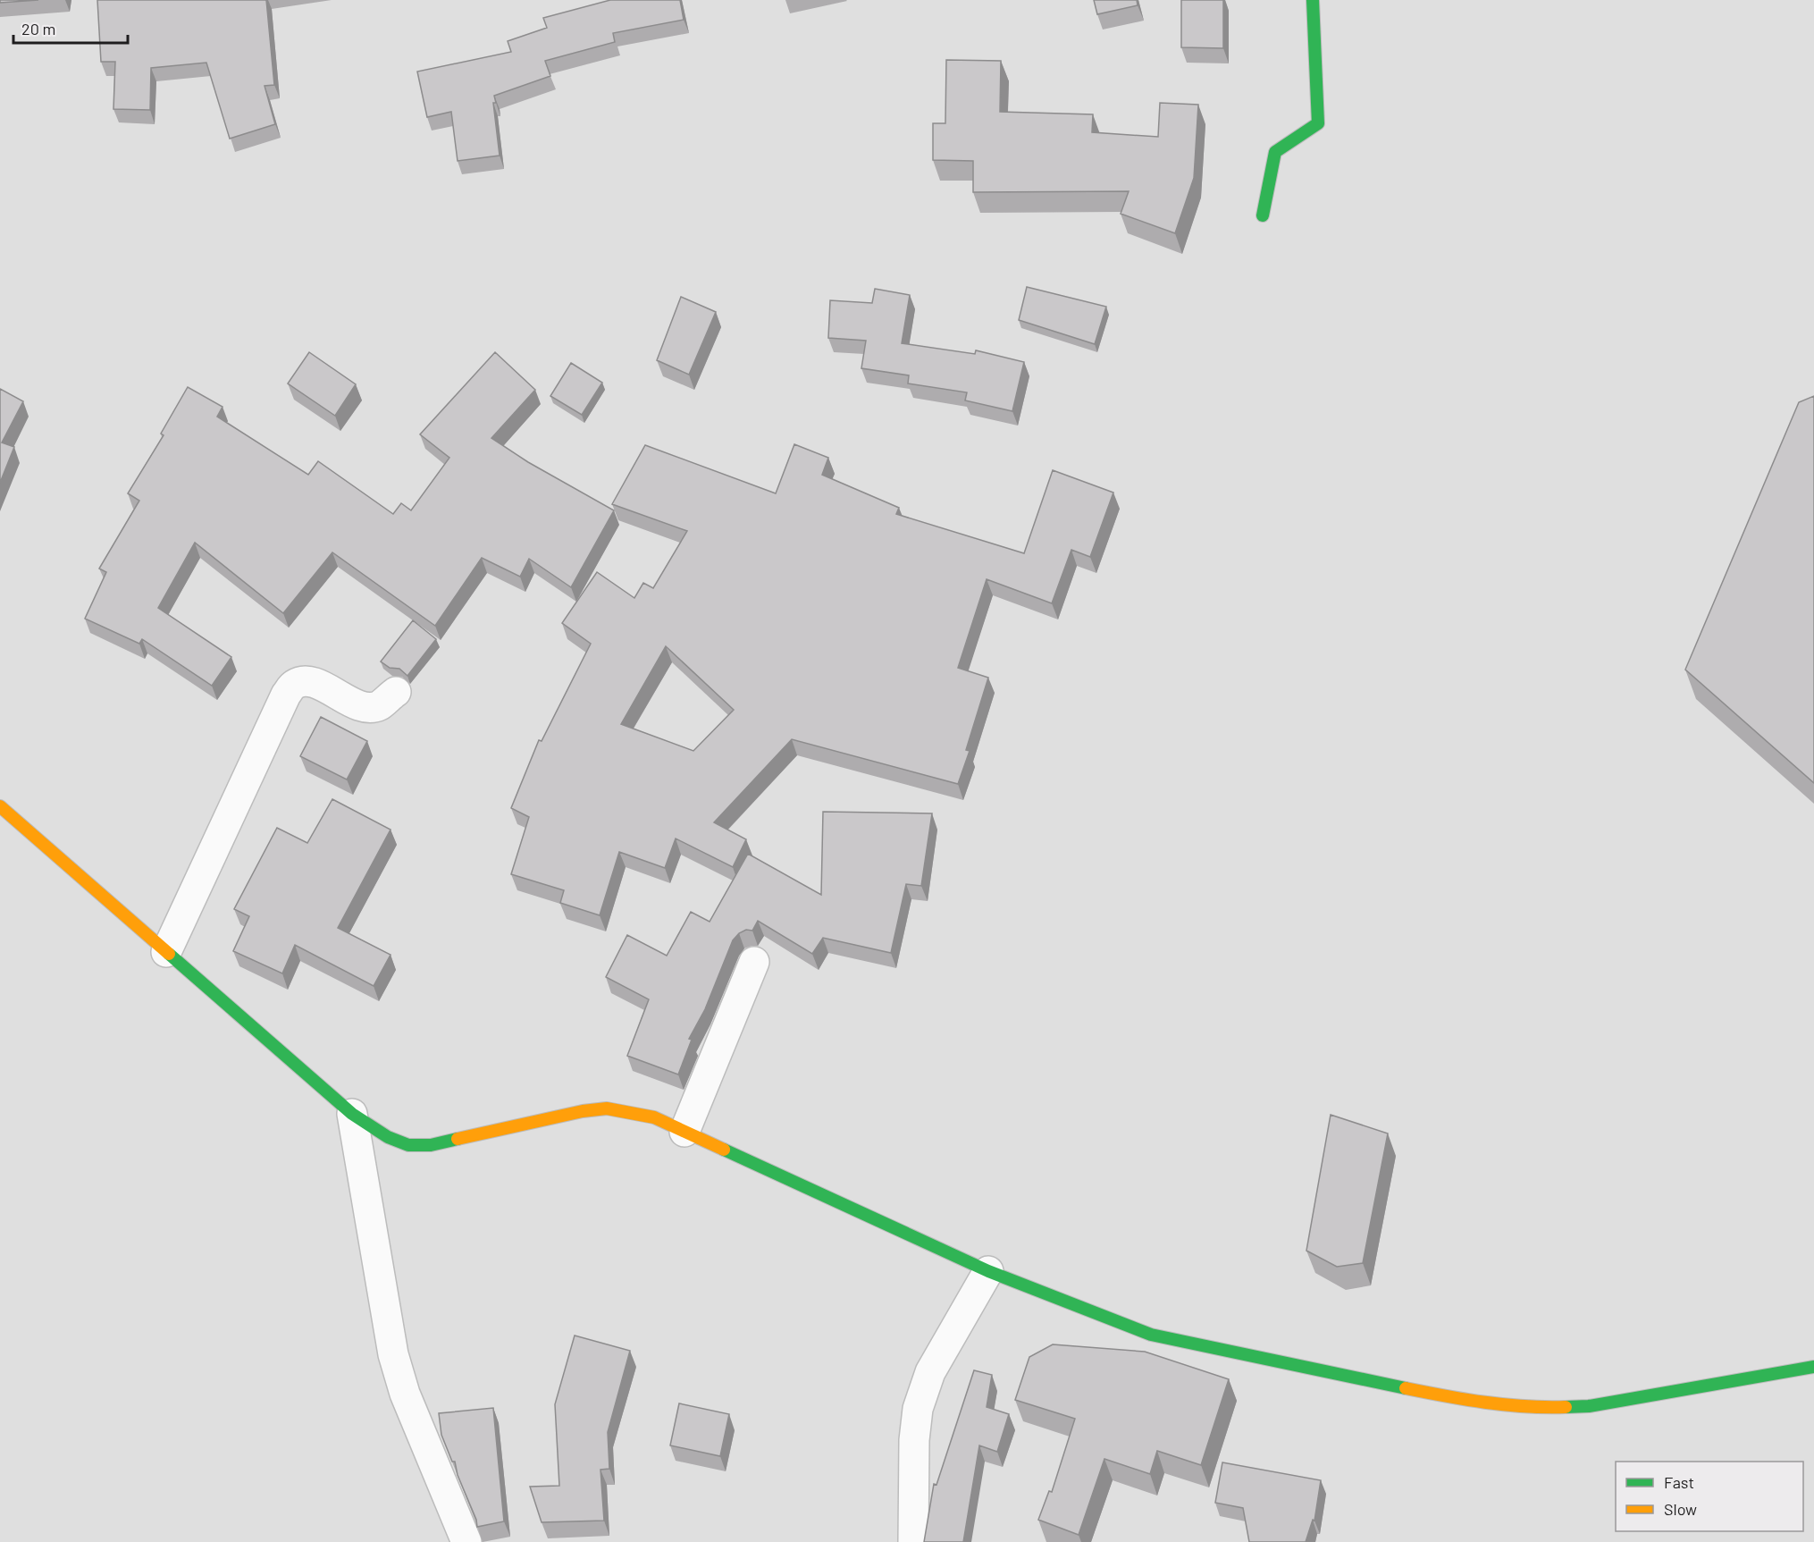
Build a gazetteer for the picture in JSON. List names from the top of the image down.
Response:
{
  "legend": ["Fast", "Slow"],
  "scale_bar": "20 m"
}
